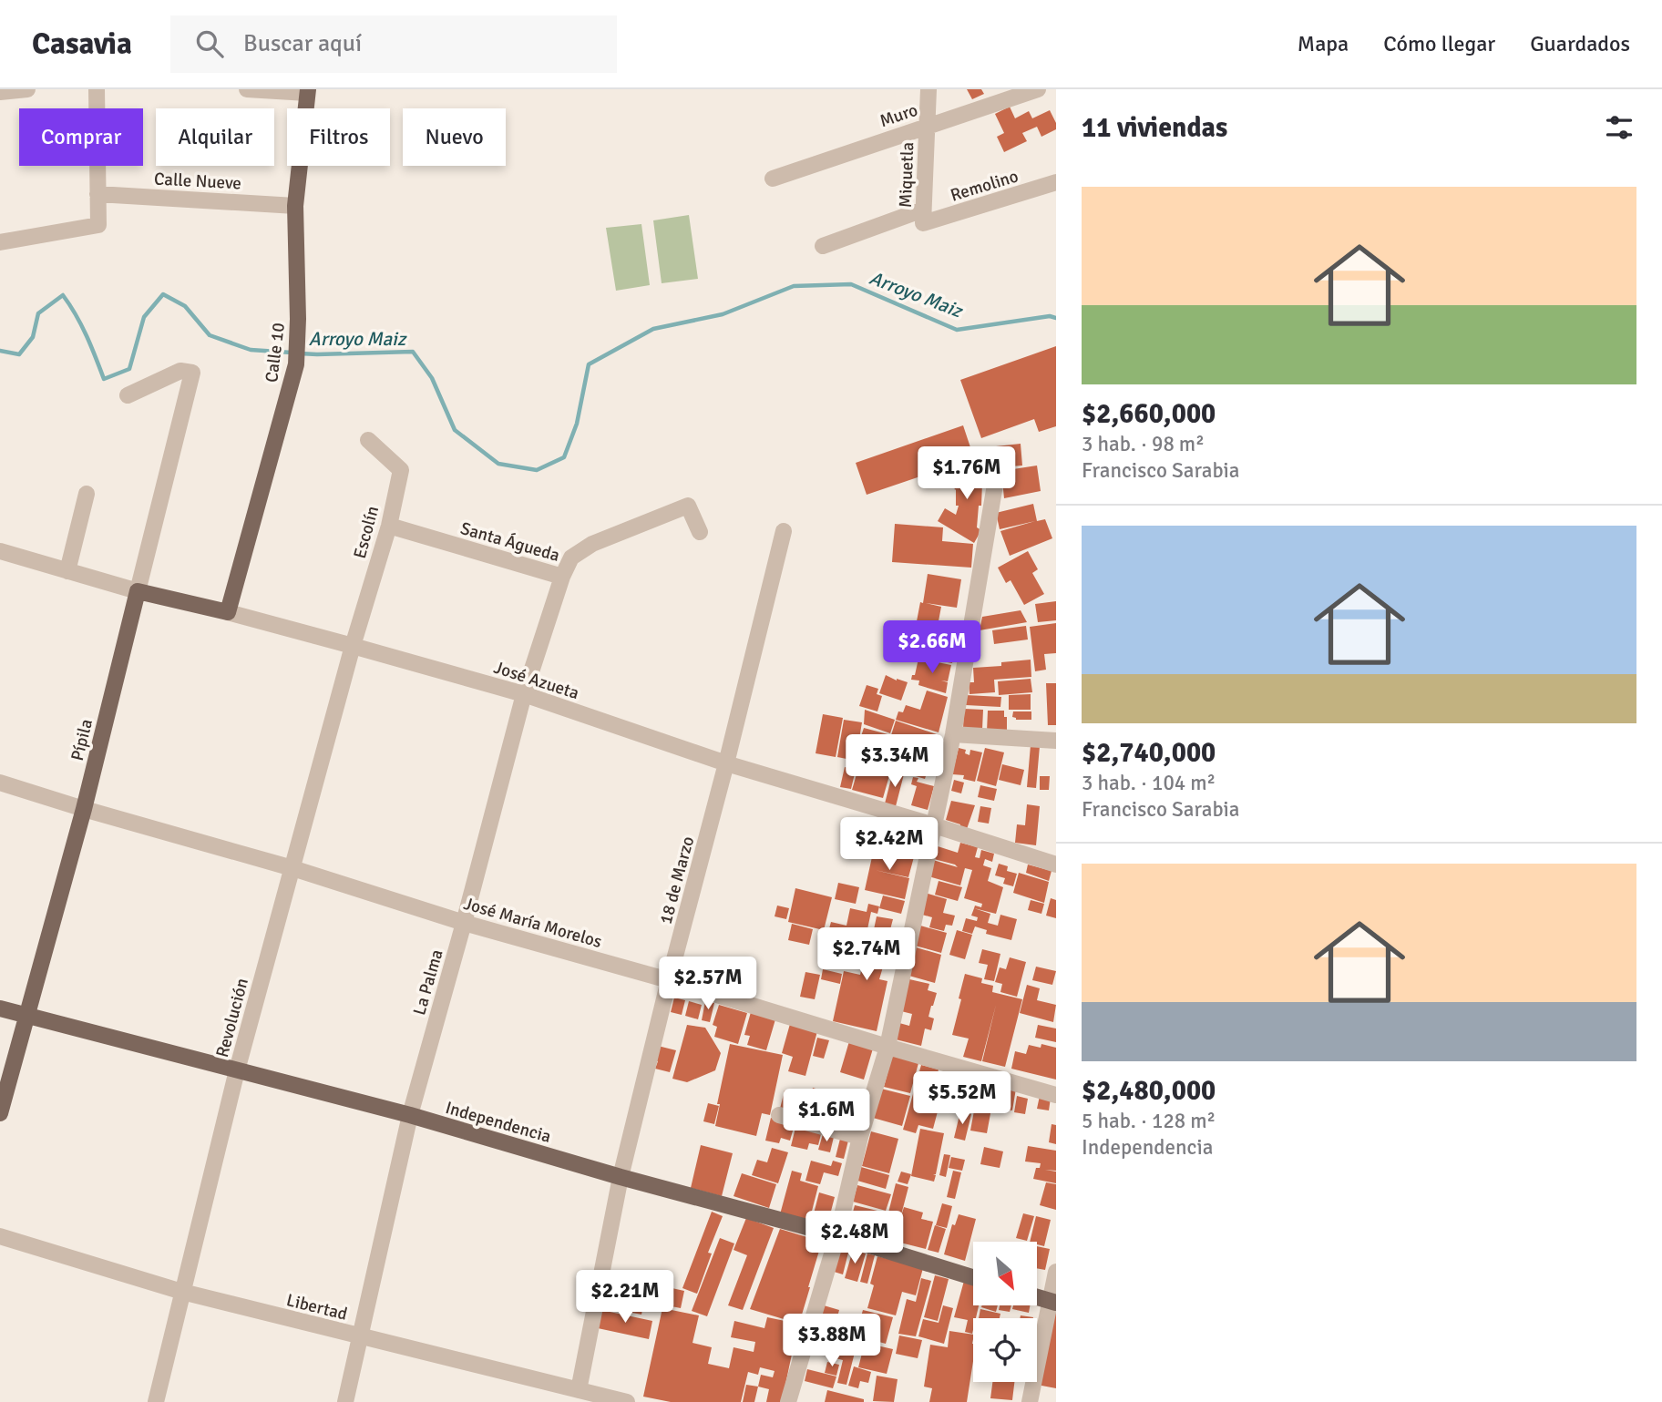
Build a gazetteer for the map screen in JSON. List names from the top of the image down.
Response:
{
  "streets": {
    "main road": [
      "Calle 10",
      "José Azueta",
      "Pípila",
      "Independencia"
    ],
    "street": [
      "Muro",
      "Miquetla",
      "Calle Nueve",
      "Remolino",
      "Escolín",
      "Santa Águeda",
      "18 de Marzo",
      "José María Morelos",
      "La Palma",
      "Revolución",
      "Libertad"
    ]
  },
  "crossings": [
    ["Muro", "Miquetla"],
    ["Miquetla", "Remolino"],
    ["Calle Nueve", "Calle 10"],
    ["Calle 10", "José Azueta"],
    ["Escolín", "Santa Águeda"],
    ["Escolín", "José Azueta"],
    ["Escolín", "Revolución"],
    ["Santa Águeda", "La Palma"],
    ["José Azueta", "Pípila"],
    ["José Azueta", "18 de Marzo"],
    ["José Azueta", "La Palma"],
    ["José Azueta", "Revolución"],
    ["Pípila", "José María Morelos"],
    ["Pípila", "Independencia"],
    ["18 de Marzo", "José María Morelos"],
    ["18 de Marzo", "Independencia"],
    ["18 de Marzo", "Libertad"],
    ["José María Morelos", "La Palma"],
    ["José María Morelos", "Revolución"],
    ["La Palma", "Independencia"],
    ["La Palma", "Libertad"],
    ["Revolución", "Independencia"],
    ["Revolución", "Libertad"]
  ],
  "water": ["Arroyo Maiz"],
  "north": "bottom right",
  "page": {
    "header": "Casavia",
    "search": "Buscar aquí",
    "nav": ["Mapa", "Cómo llegar", "Guardados"],
    "heading": "11 viviendas",
    "chip": [
      "Comprar",
      "Alquilar",
      "Filtros",
      "Nuevo"
    ],
    "list": [
      {
        "name": "$2,660,000",
        "note": "3 hab. · 98 m² · Francisco Sarabia"
      },
      {
        "name": "$2,740,000",
        "note": "3 hab. · 104 m² · Francisco Sarabia"
      },
      {
        "name": "$2,480,000",
        "note": "5 hab. · 128 m² · Independencia"
      }
    ],
    "price": [
      "$1.76M",
      "$2.66M",
      "$3.34M",
      "$2.42M",
      "$2.74M",
      "$2.57M",
      "$5.52M",
      "$1.6M",
      "$2.48M",
      "$2.21M",
      "$3.88M"
    ]
  }
}
